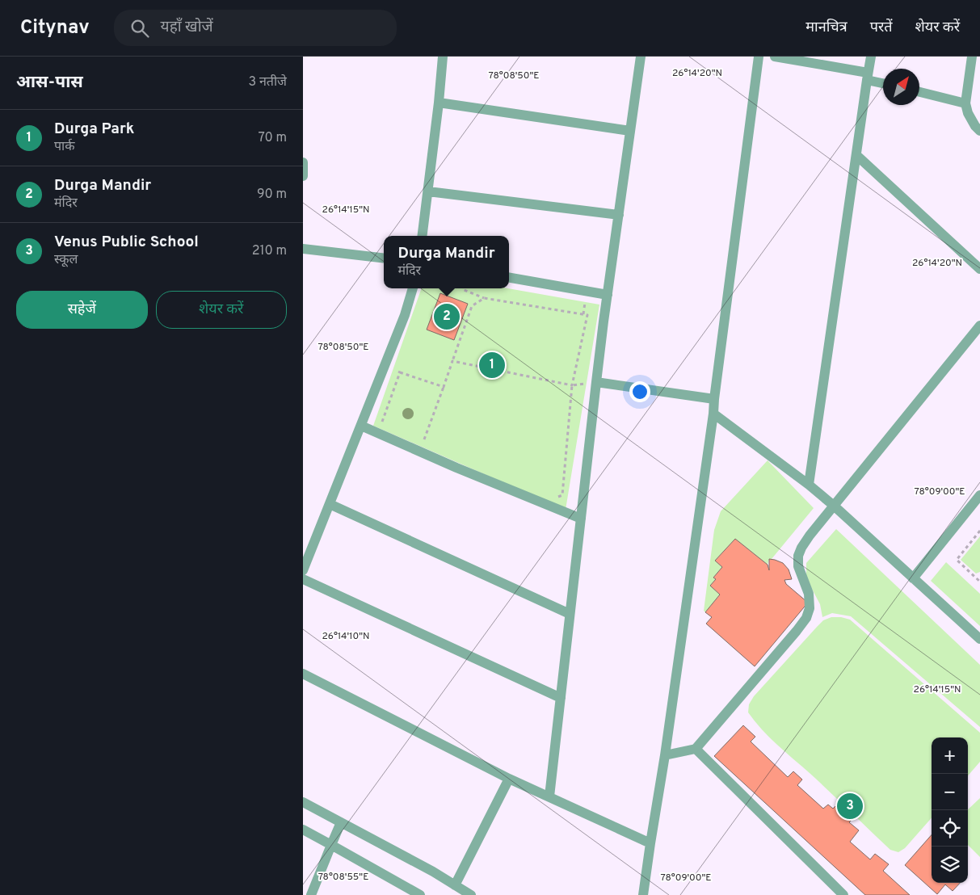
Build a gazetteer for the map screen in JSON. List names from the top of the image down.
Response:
{
  "north": "top right",
  "page": {
    "header": "Citynav",
    "search": "यहाँ खोजें",
    "nav": ["मानचित्र", "परतें", "शेयर करें"],
    "heading": ["आस-पास", "3 नतीजे"],
    "list": [
      {
        "mark": "1",
        "name": "Durga Park",
        "note": "पार्क",
        "value": "70 m"
      },
      {
        "mark": "2",
        "name": "Durga Mandir",
        "note": "मंदिर",
        "value": "90 m"
      },
      {
        "mark": "3",
        "name": "Venus Public School",
        "note": "स्कूल",
        "value": "210 m"
      }
    ],
    "popup": ["Durga Mandir", "मंदिर"],
    "buttons": ["सहेजें", "शेयर करें"],
    "pins": ["2", "1", "3"],
    "map_buttons": ["+", "−"]
  },
  "coordinates": [
    "26°14'20\"N",
    "78°08'50\"E",
    "26°14'15\"N",
    "78°09'00\"E",
    "26°14'10\"N",
    "78°08'55\"E"
  ]
}
